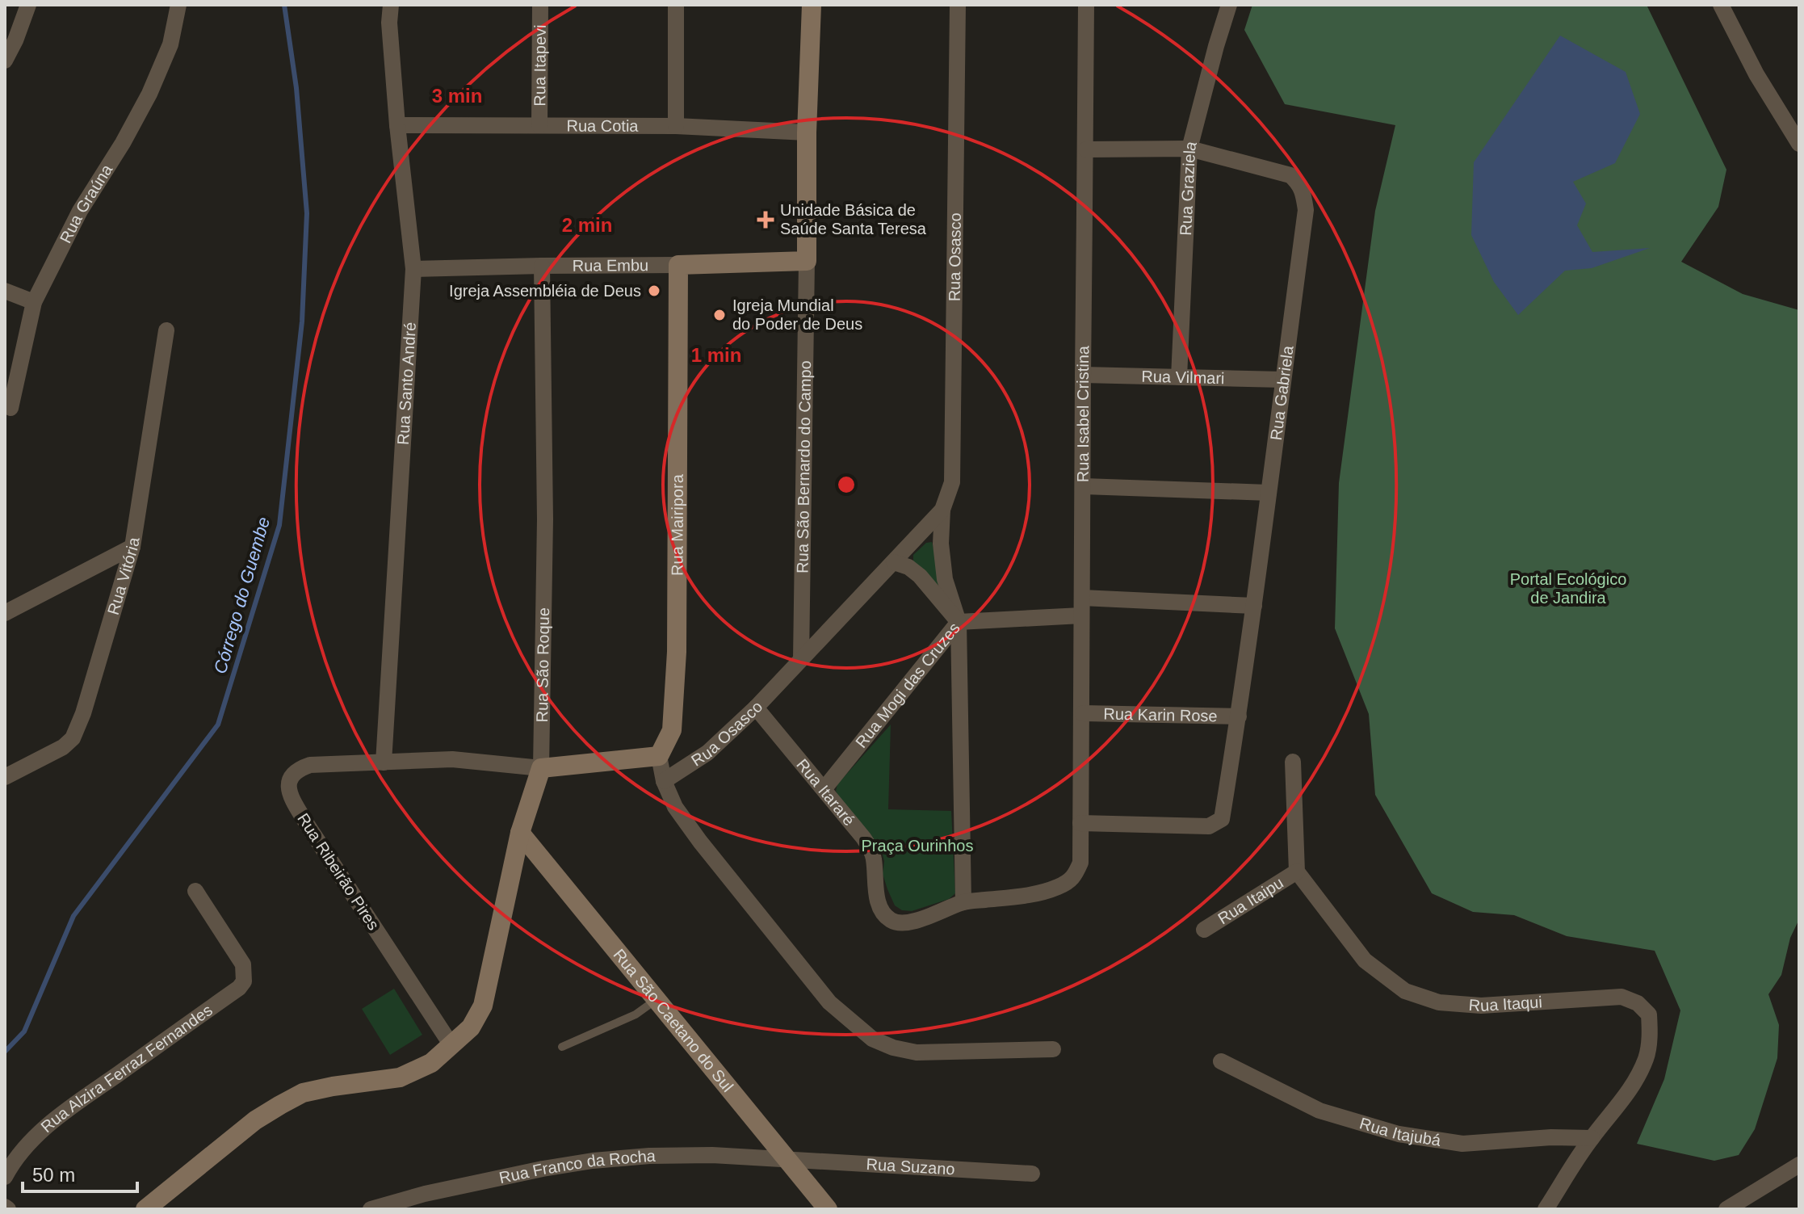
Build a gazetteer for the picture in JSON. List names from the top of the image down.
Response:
{
  "streets": {
    "street": [
      "Rua Itapevi",
      "Rua Cotia",
      "Rua Graziela",
      "Rua Graúna",
      "Rua Osasco",
      "Rua Embu",
      "Rua Vilmari",
      "Rua Santo André",
      "Rua Gabriela",
      "Rua Isabel Cristina",
      "Rua São Bernardo do Campo",
      "Rua Mairipora",
      "Rua Vitória",
      "Rua São Roque",
      "Rua Mogi das Cruzes",
      "Rua Karin Rose",
      "Rua Itararé",
      "Rua Ribeirão Pires",
      "Rua Itaipu",
      "Rua Itaqui",
      "Rua São Caetano do Sul",
      "Rua Alzira Ferraz Fernandes",
      "Rua Itajubá",
      "Rua Franco da Rocha",
      "Rua Suzano"
    ]
  },
  "crossings": [
    ["Rua Itapevi", "Rua Cotia"],
    ["Rua Cotia", "Rua Santo André"],
    ["Rua Cotia", "Rua São Bernardo do Campo"],
    ["Rua Graziela", "Rua Vilmari"],
    ["Rua Graziela", "Rua Gabriela"],
    ["Rua Osasco", "Rua Isabel Cristina"],
    ["Rua Osasco", "Rua São Bernardo do Campo"],
    ["Rua Osasco", "Rua Mogi das Cruzes"],
    ["Rua Osasco", "Rua Itararé"],
    ["Rua Embu", "Rua Santo André"],
    ["Rua Embu", "Rua São Bernardo do Campo"],
    ["Rua Embu", "Rua Mairipora"],
    ["Rua Embu", "Rua São Roque"],
    ["Rua Vilmari", "Rua Gabriela"],
    ["Rua Vilmari", "Rua Isabel Cristina"],
    ["Rua Santo André", "Rua Ribeirão Pires"],
    ["Rua Gabriela", "Rua Isabel Cristina"],
    ["Rua Gabriela", "Rua Karin Rose"],
    ["Rua Isabel Cristina", "Rua Karin Rose"],
    ["Rua Isabel Cristina", "Rua Itararé"],
    ["Rua São Roque", "Rua Ribeirão Pires"],
    ["Rua São Roque", "Rua São Caetano do Sul"],
    ["Rua Mogi das Cruzes", "Rua Itararé"],
    ["Rua Itaipu", "Rua Itaqui"],
    ["Rua Itaqui", "Rua Itajubá"],
    ["Rua São Caetano do Sul", "Rua Franco da Rocha"],
    ["Rua São Caetano do Sul", "Rua Suzano"],
    ["Rua Franco da Rocha", "Rua Suzano"]
  ],
  "water": ["Córrego do Guembe"],
  "parks": ["Portal Ecológico de Jandira", "Praça Ourinhos"],
  "places": {
    "health": ["Unidade Básica de Saúde Santa Teresa"],
    "other": ["Igreja Assembléia de Deus", "Igreja Mundial do Poder de Deus"]
  },
  "scale_bar": "50 m",
  "rings": ["3 min", "2 min", "1 min"]
}
